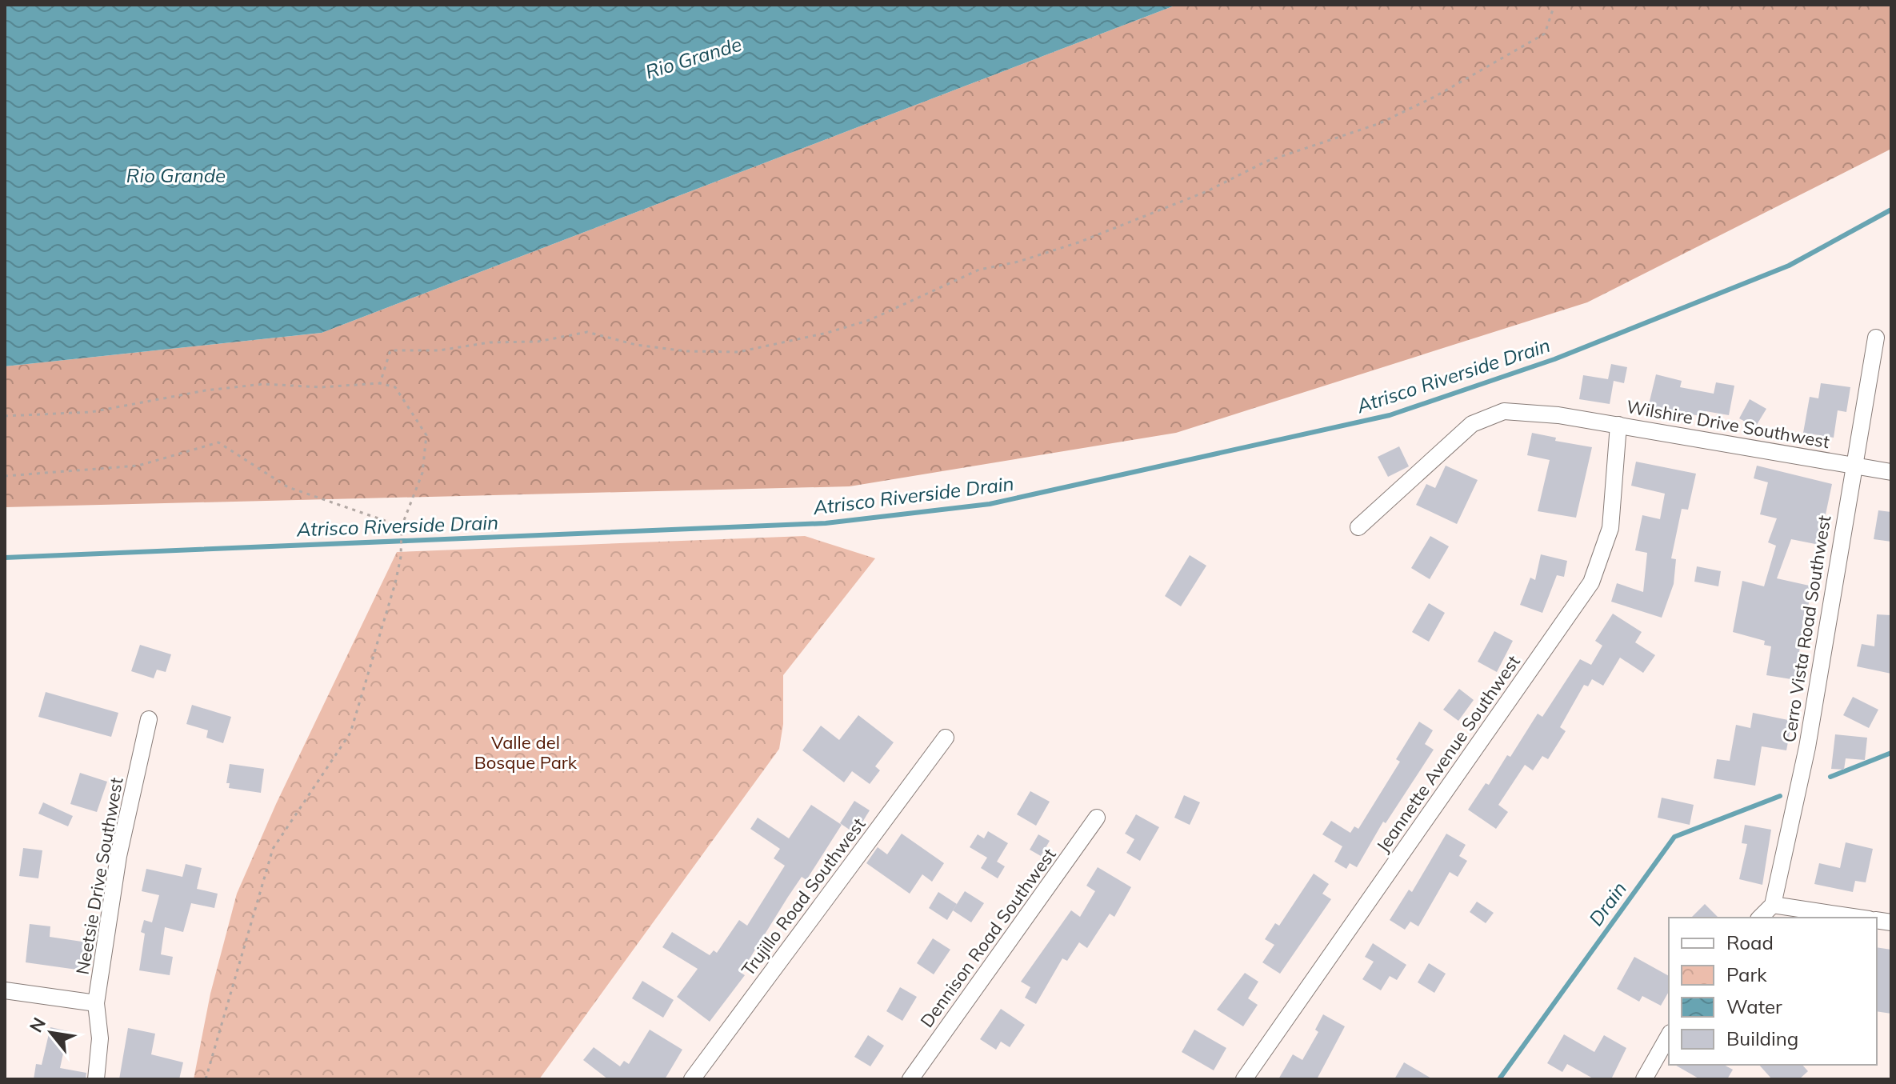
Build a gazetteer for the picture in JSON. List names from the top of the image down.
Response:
{
  "streets": {
    "street": [
      "Wilshire Drive Southwest",
      "Cerro Vista Road Southwest",
      "Jeannette Avenue Southwest",
      "Neetsie Drive Southwest",
      "Trujillo Road Southwest",
      "Dennison Road Southwest"
    ]
  },
  "crossings": [
    ["Wilshire Drive Southwest", "Cerro Vista Road Southwest"],
    ["Wilshire Drive Southwest", "Jeannette Avenue Southwest"]
  ],
  "water": ["Rio Grande", "Atrisco Riverside Drain", "Drain"],
  "parks": ["Valle del Bosque Park"],
  "legend": [
    "Road",
    "Park",
    "Water",
    "Building"
  ],
  "north": "top left"
}
